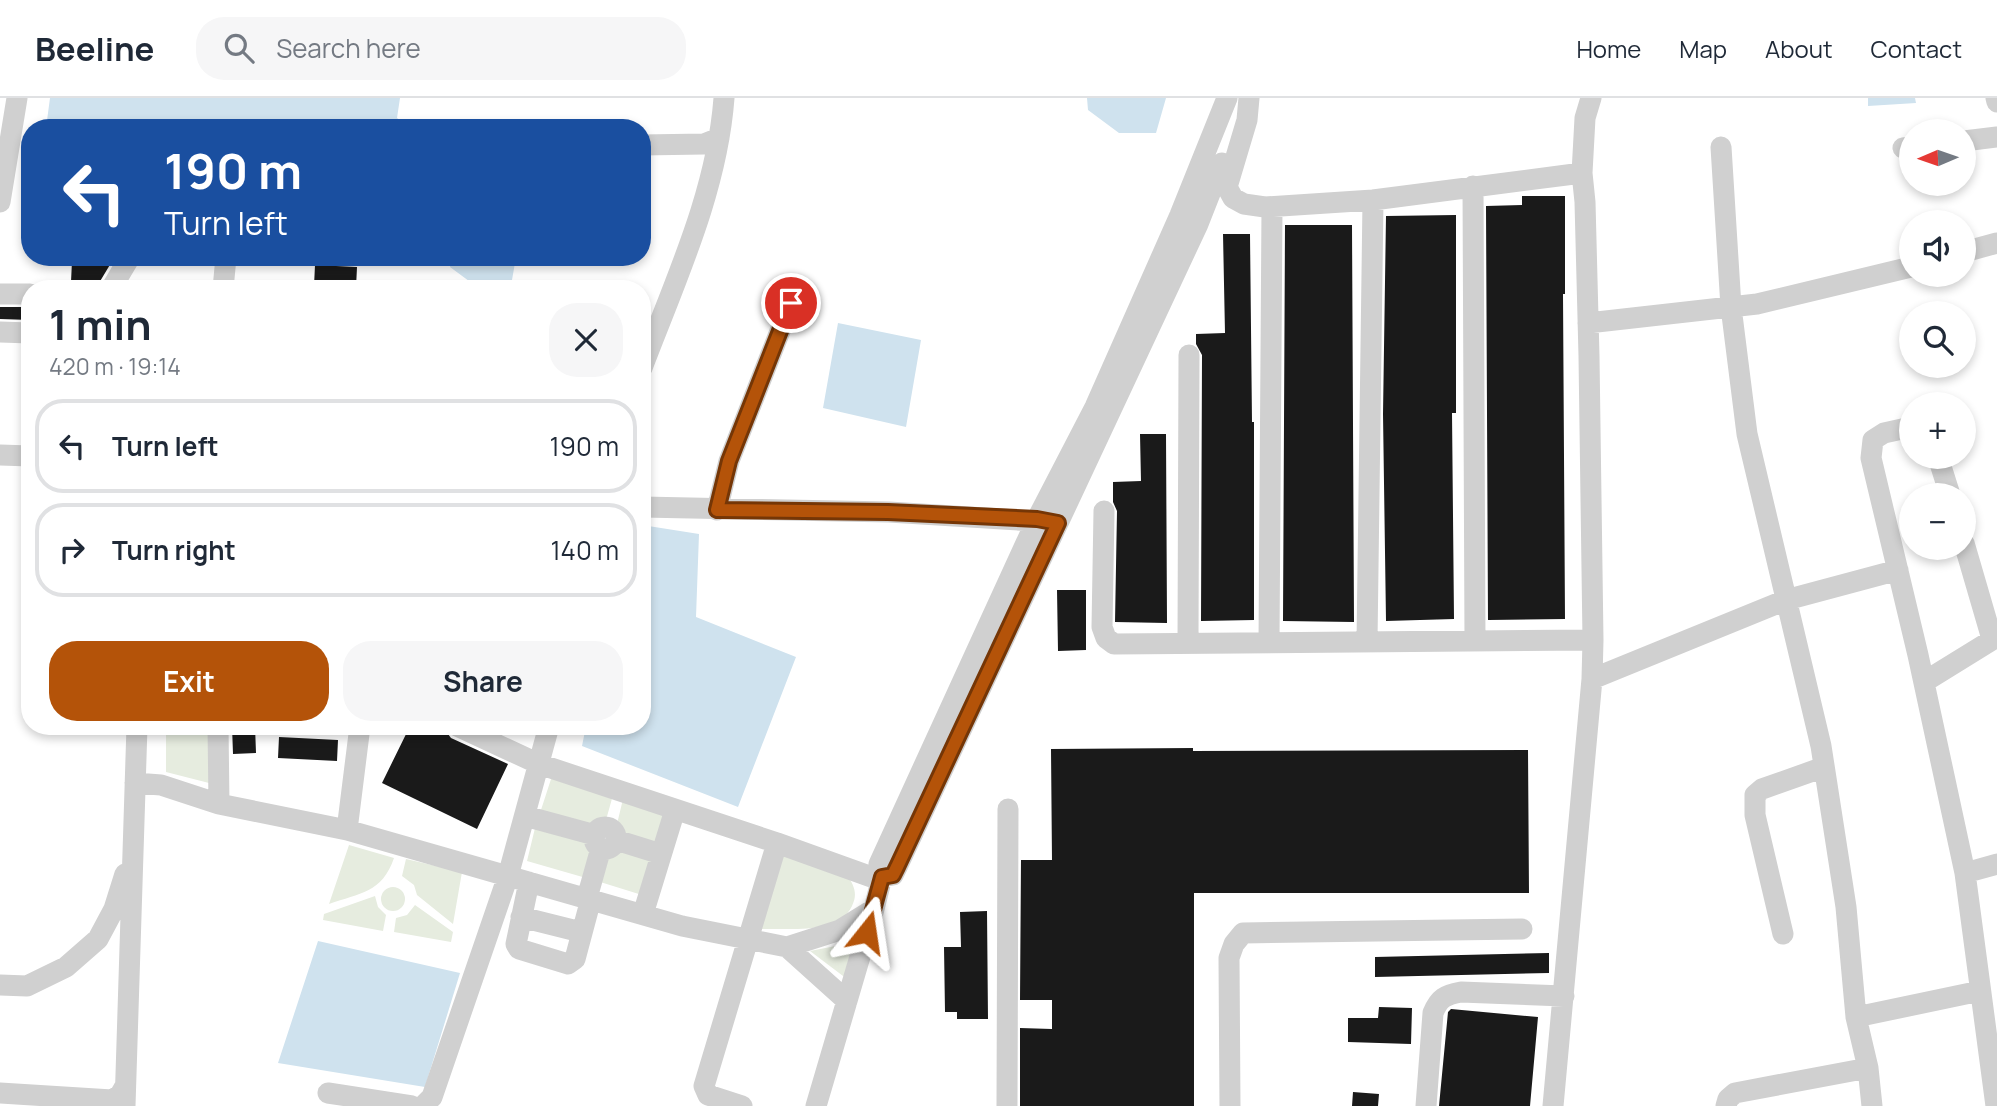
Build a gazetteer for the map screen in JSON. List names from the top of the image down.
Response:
{
  "north": "left",
  "page": {
    "header": "Beeline",
    "search": "Search here",
    "nav": [
      "Home",
      "Map",
      "About",
      "Contact"
    ],
    "map_buttons": ["+", "−"],
    "turn": ["190 m", "Turn left"],
    "heading": ["1 min", "420 m · 19:14"],
    "list": [
      {
        "name": "Turn left",
        "value": "190 m"
      },
      {
        "name": "Turn right",
        "value": "140 m"
      }
    ],
    "buttons": ["Exit", "Share"]
  }
}
